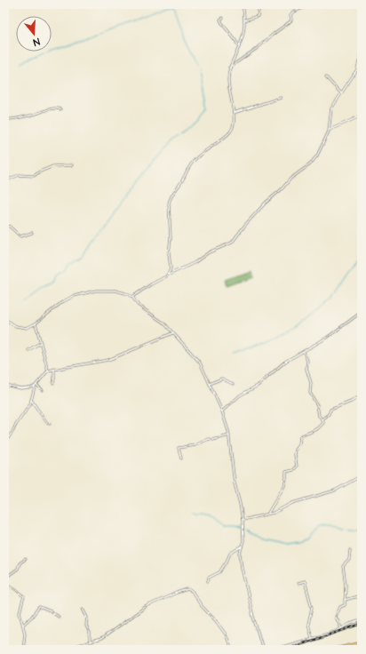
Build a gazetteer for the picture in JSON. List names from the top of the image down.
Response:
{
  "north": "bottom"
}
